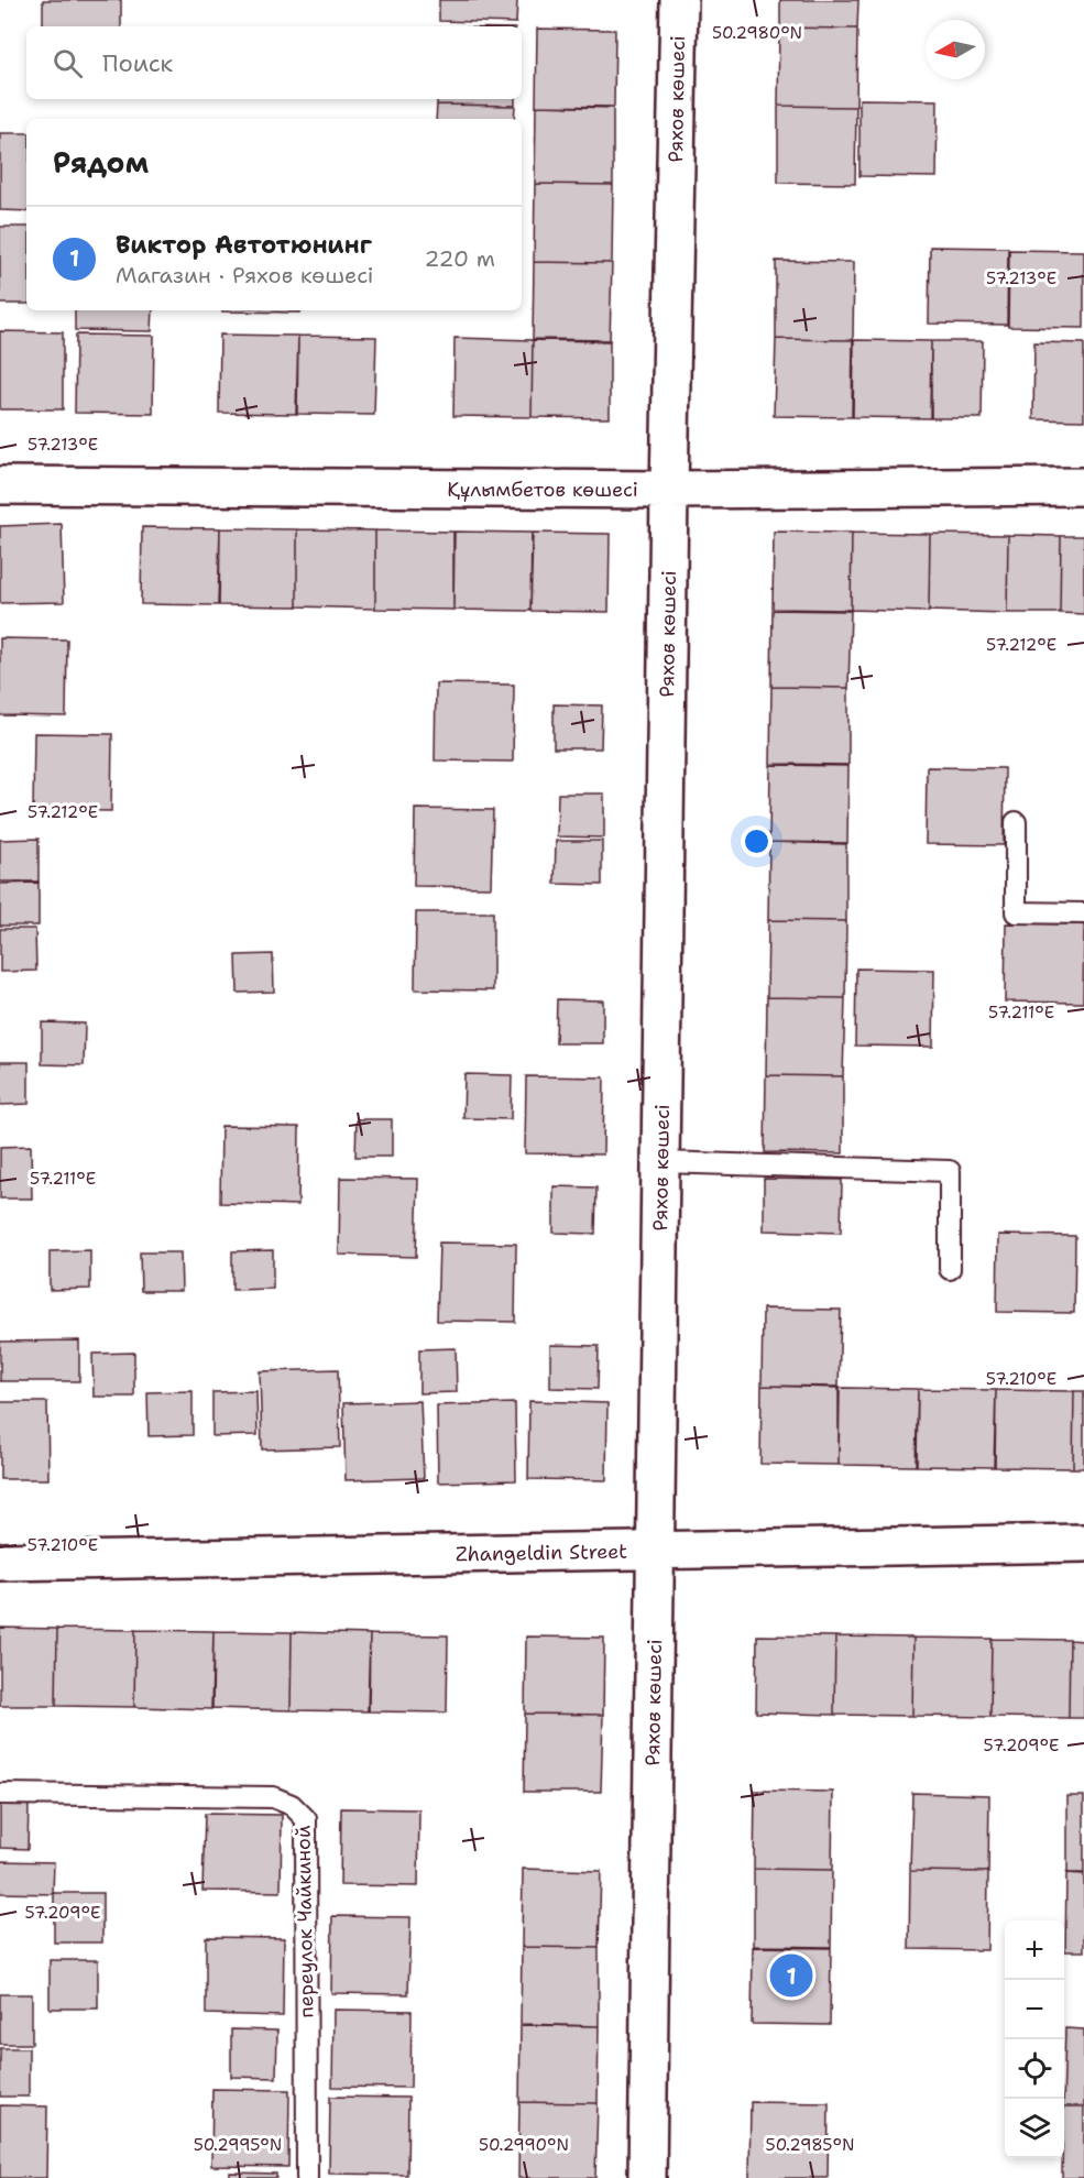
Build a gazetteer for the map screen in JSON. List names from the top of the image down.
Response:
{
  "streets": {
    "street": ["Ряхов көшесі", "Құлымбетов көшесі", "Zhangeldin Street"],
    "lane": ["переулок Чайкиной"]
  },
  "crossings": [
    ["Ряхов көшесі", "Құлымбетов көшесі"],
    ["Ряхов көшесі", "Zhangeldin Street"]
  ],
  "north": "left",
  "page": {
    "search": "Поиск",
    "heading": "Рядом",
    "list": [
      {
        "mark": "1",
        "name": "Виктор Автотюнинг",
        "note": "Магазин · Ряхов көшесі",
        "value": "220 m"
      }
    ],
    "map_buttons": ["+", "−"],
    "pins": "1"
  },
  "coordinates": [
    "50.2980°N",
    "57.213°E",
    "57.212°E",
    "57.211°E",
    "57.210°E",
    "57.209°E",
    "50.2995°N",
    "50.2990°N",
    "50.2985°N"
  ]
}
